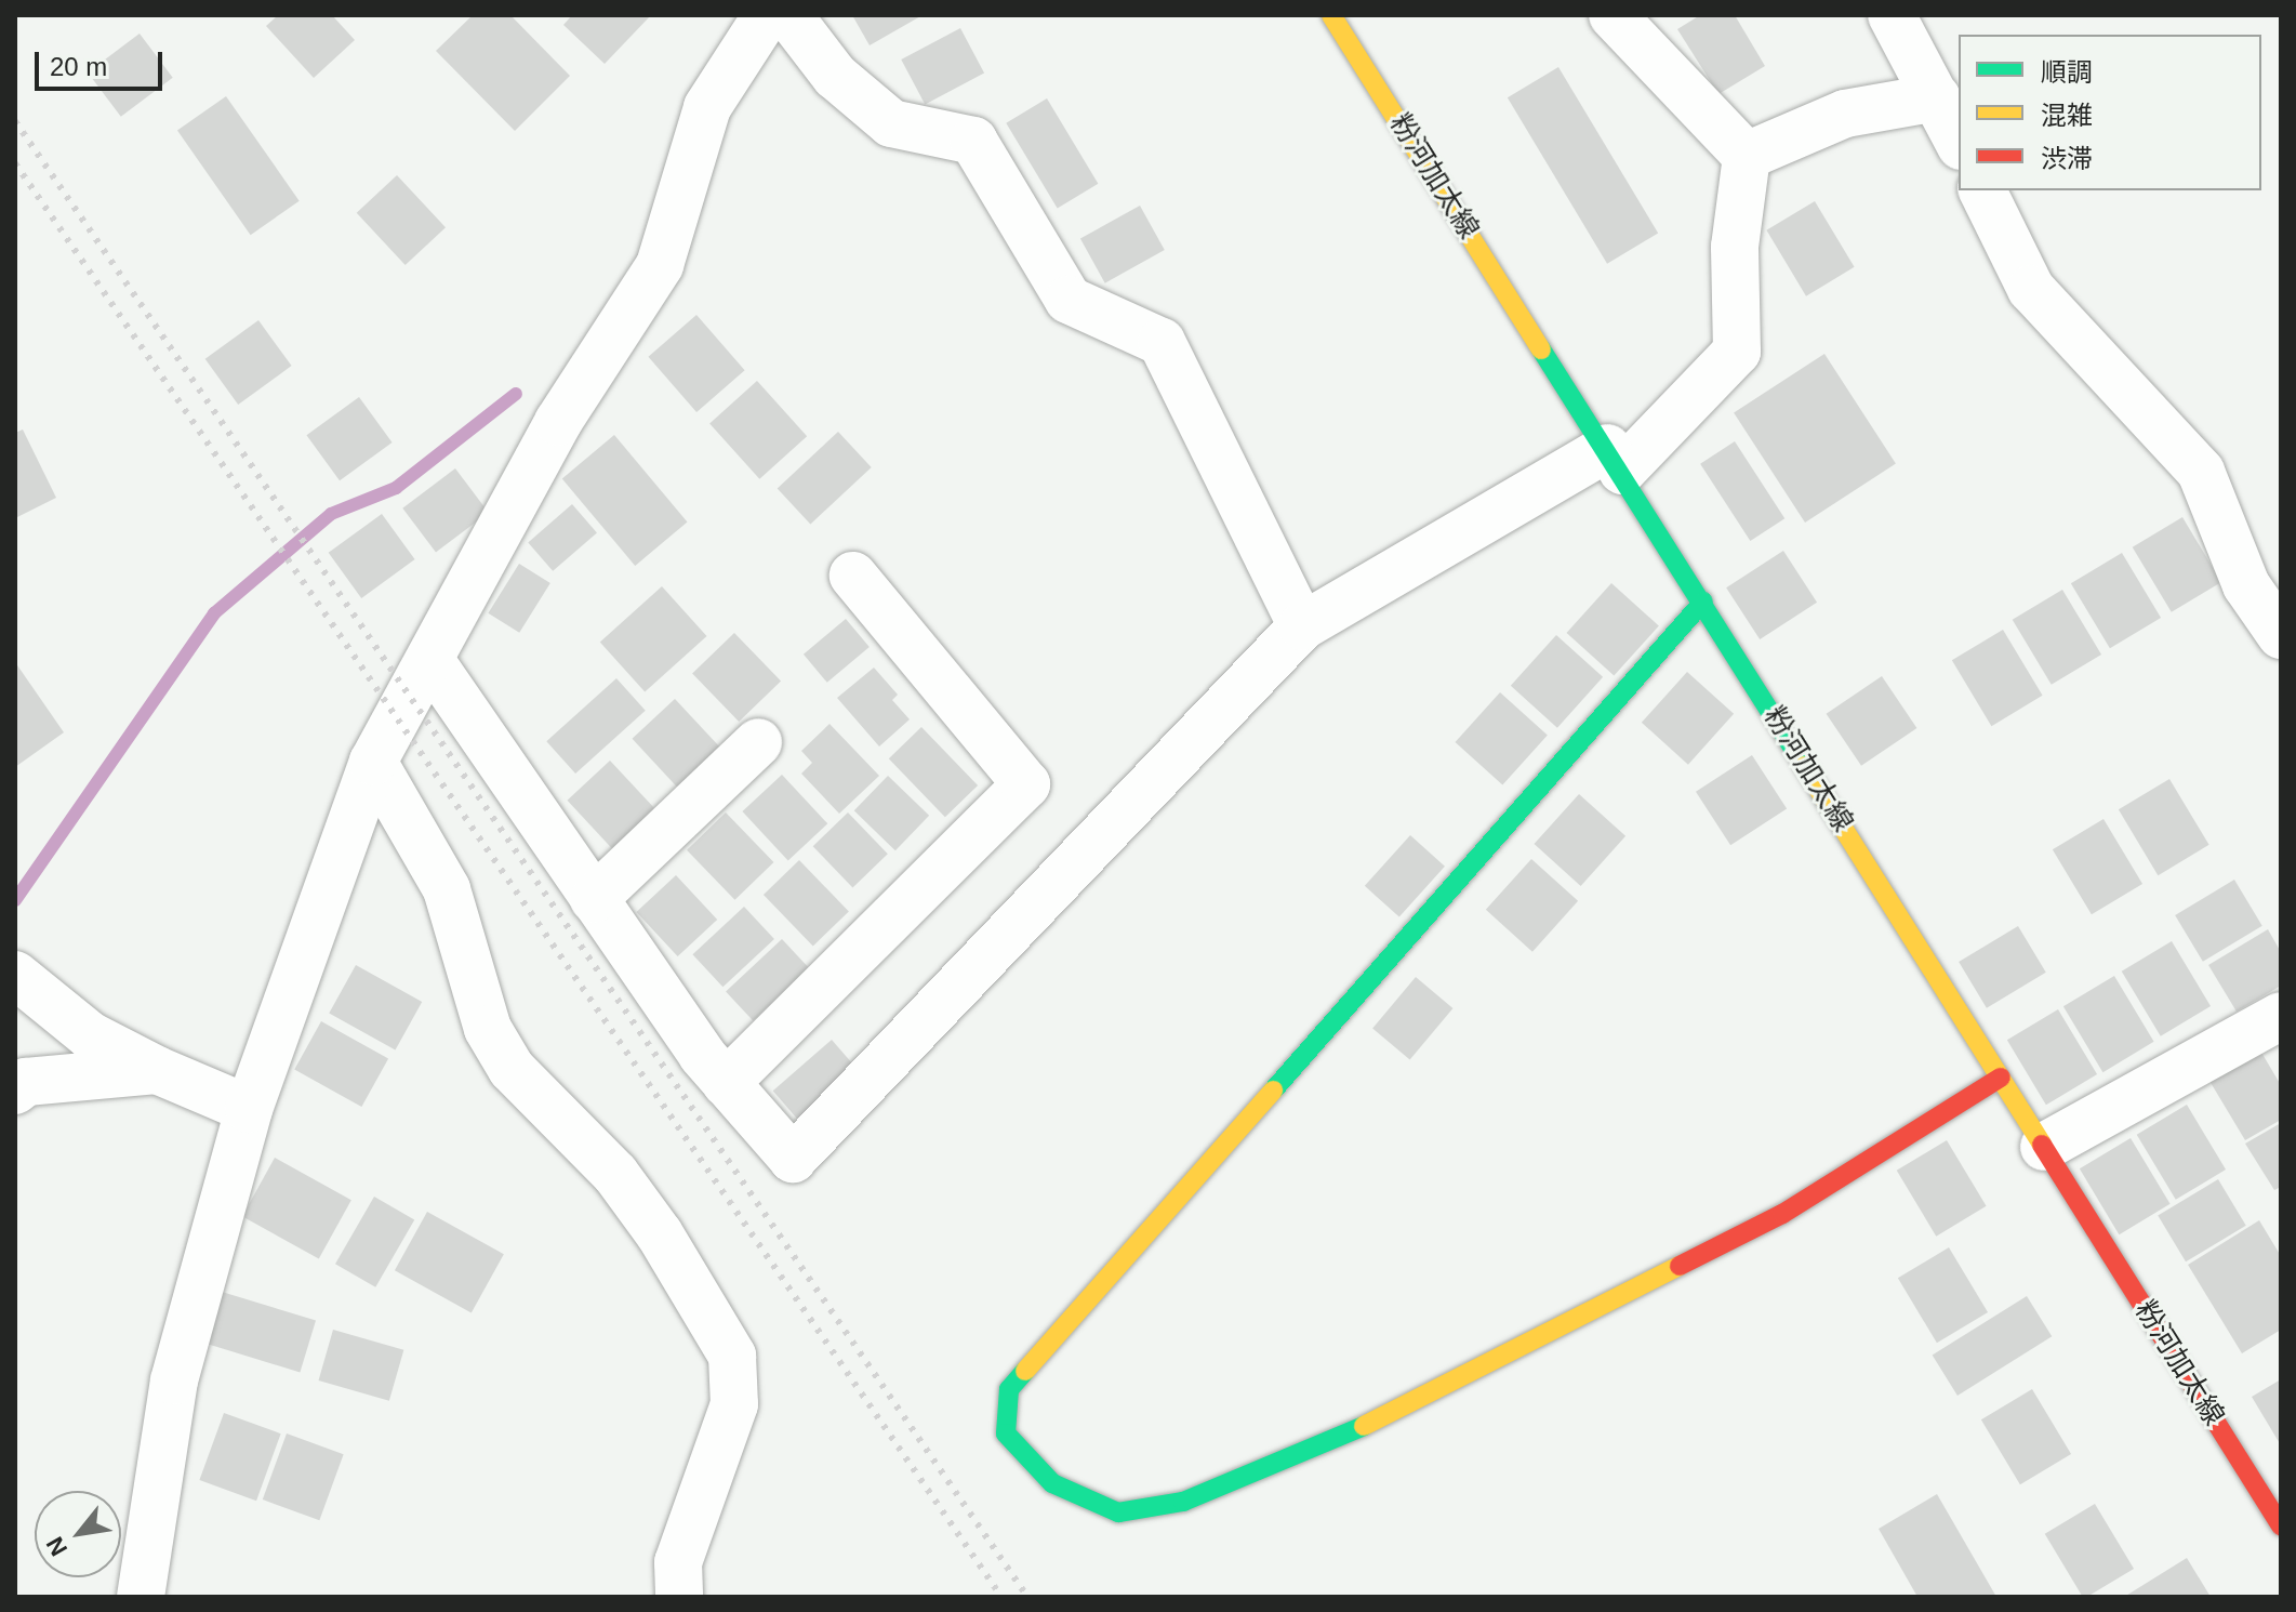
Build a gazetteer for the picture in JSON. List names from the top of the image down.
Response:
{
  "streets": {
    "street": ["粉河加太線"]
  },
  "legend": ["順調", "混雑", "渋滞"],
  "scale_bar": "20 m",
  "north": "bottom left"
}
